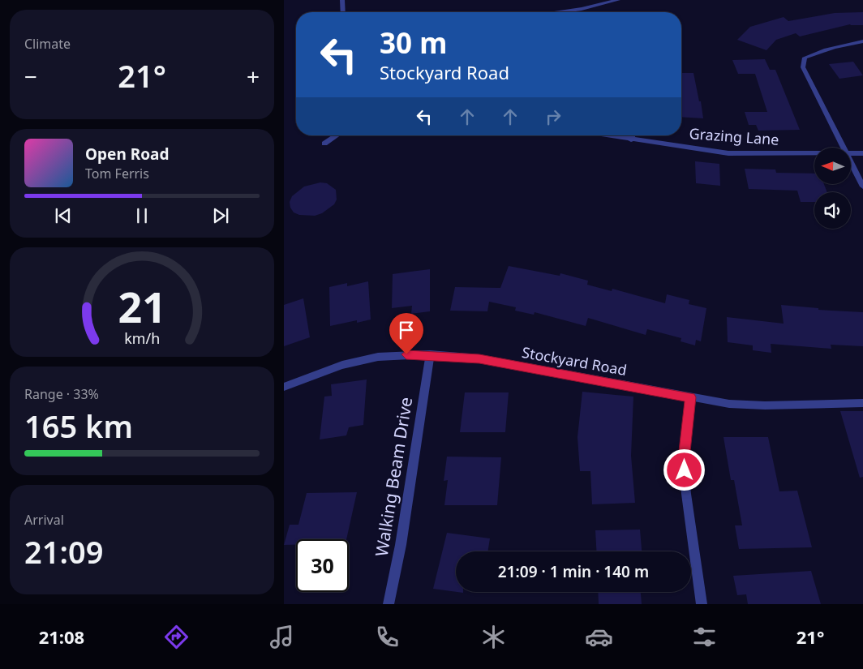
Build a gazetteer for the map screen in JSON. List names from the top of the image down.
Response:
{
  "streets": {
    "street": ["Grazing Lane", "Stockyard Road", "Walking Beam Drive"]
  },
  "crossings": [
    ["Stockyard Road", "Walking Beam Drive"]
  ],
  "north": "left",
  "page": {
    "tile": [
      "Climate",
      ["Range · 33%", "165 km"],
      ["Arrival", "21:09"]
    ],
    "turn": ["30 m", "Stockyard Road"],
    "heat": ["−", "21°", "+"],
    "song": ["Open Road", "Tom Ferris"],
    "limit": "30",
    "trip": "21:09 · 1 min · 140 m",
    "tabs": ["21:08", "21°"],
    "gauge": ["21", "km/h"]
  }
}
